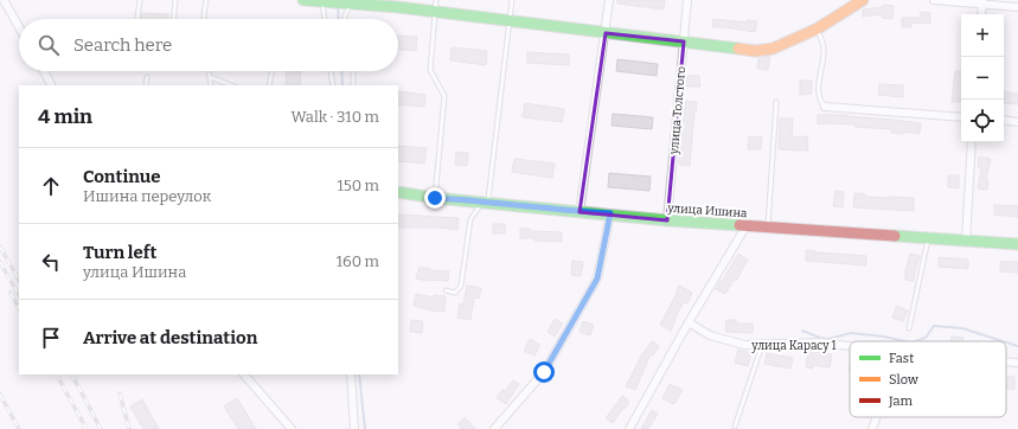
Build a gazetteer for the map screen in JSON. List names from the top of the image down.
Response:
{
  "streets": {
    "street": ["улица Толстого", "улица Ишина", "улица Карасу 1"]
  },
  "crossings": [
    ["улица Толстого", "улица Ишина"]
  ],
  "legend": ["Fast", "Slow", "Jam"],
  "page": {
    "map_buttons": ["+", "−"],
    "search": "Search here",
    "heading": ["4 min", "Walk · 310 m"],
    "list": [
      ["Continue", "Ишина переулок", "150 m"],
      ["Turn left", "улица Ишина", "160 m"],
      "Arrive at destination"
    ]
  }
}
